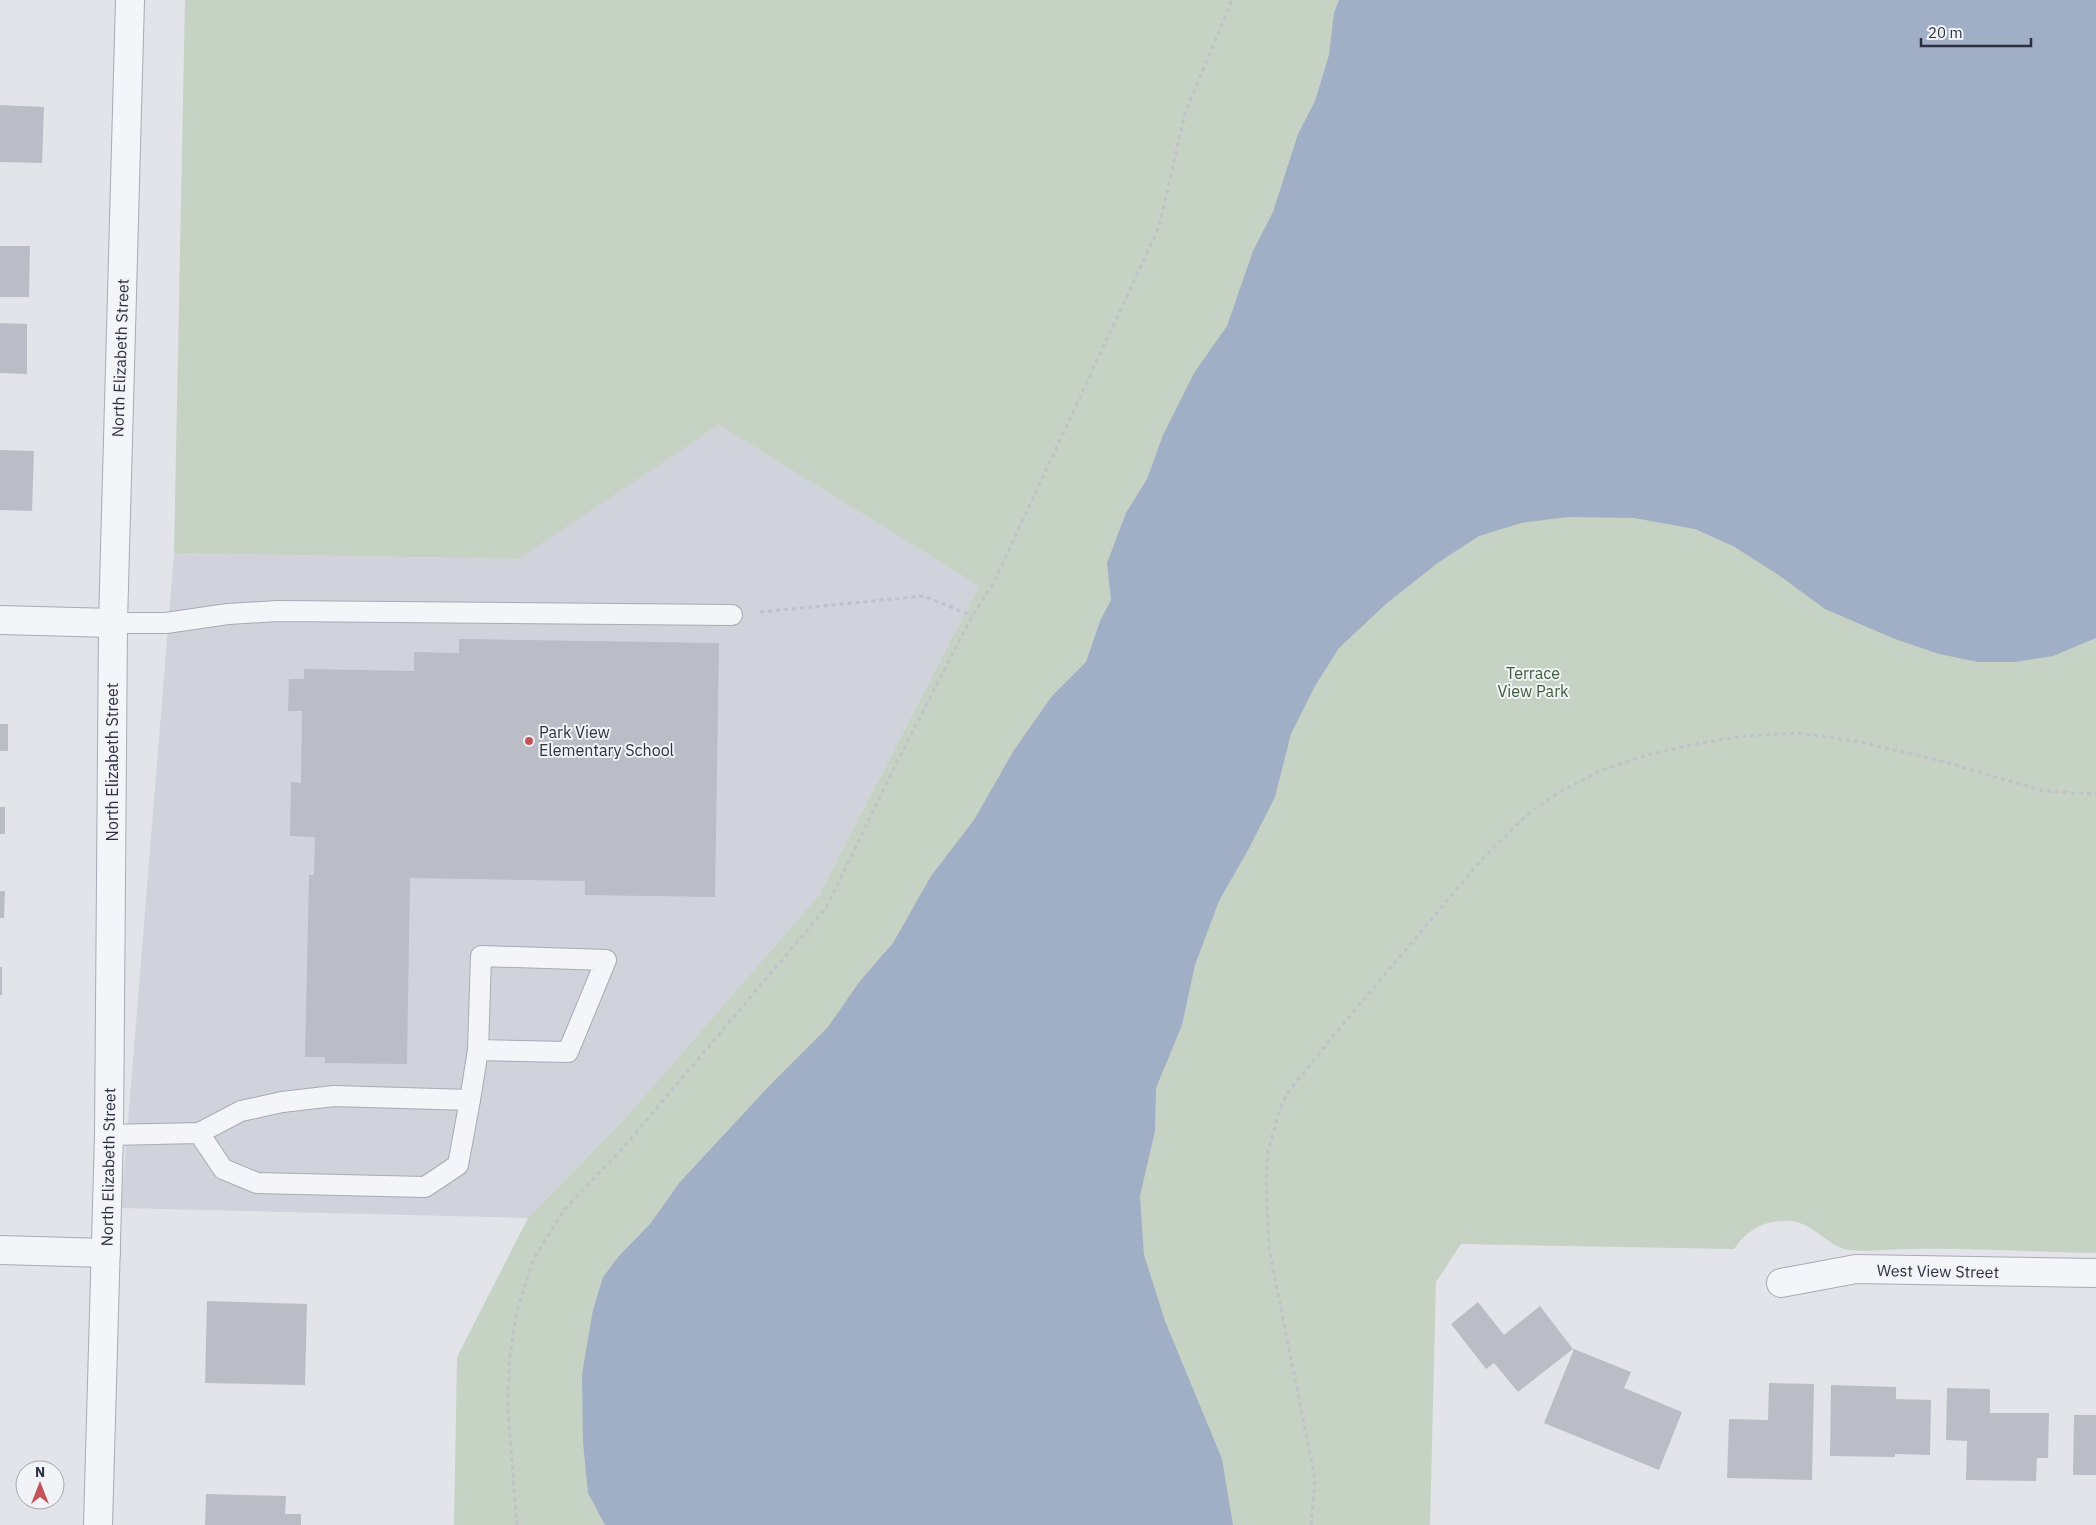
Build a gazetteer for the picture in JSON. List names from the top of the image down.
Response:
{
  "streets": {
    "street": ["North Elizabeth Street", "West View Street"]
  },
  "parks": ["Terrace View Park"],
  "places": ["Park View Elementary School"],
  "scale_bar": "20 m",
  "north": "top"
}
